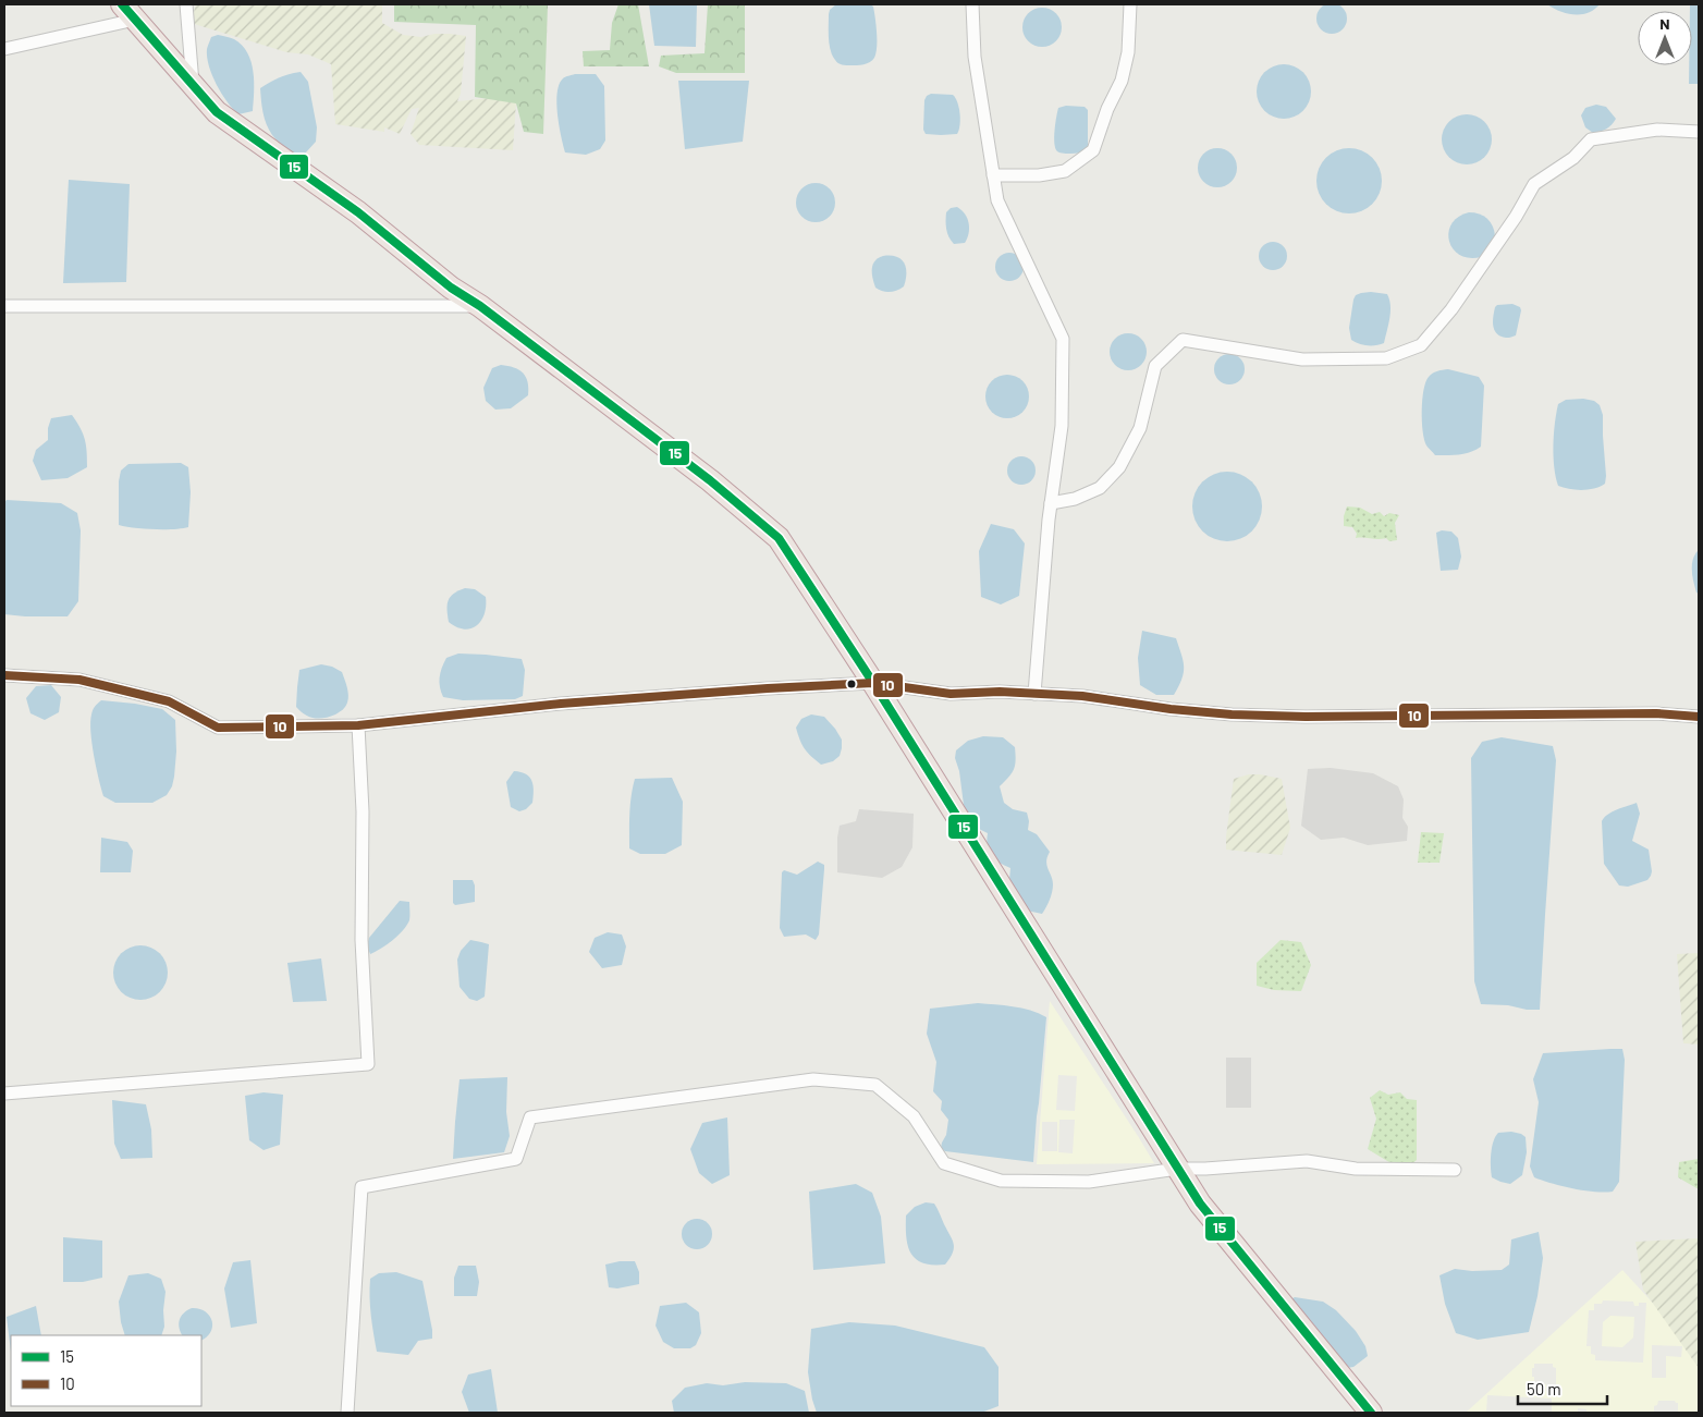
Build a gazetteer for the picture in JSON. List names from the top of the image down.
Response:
{
  "lines": ["transit line 15", "transit line 10"],
  "legend": ["15", "10"],
  "scale_bar": "50 m",
  "north": "top"
}
